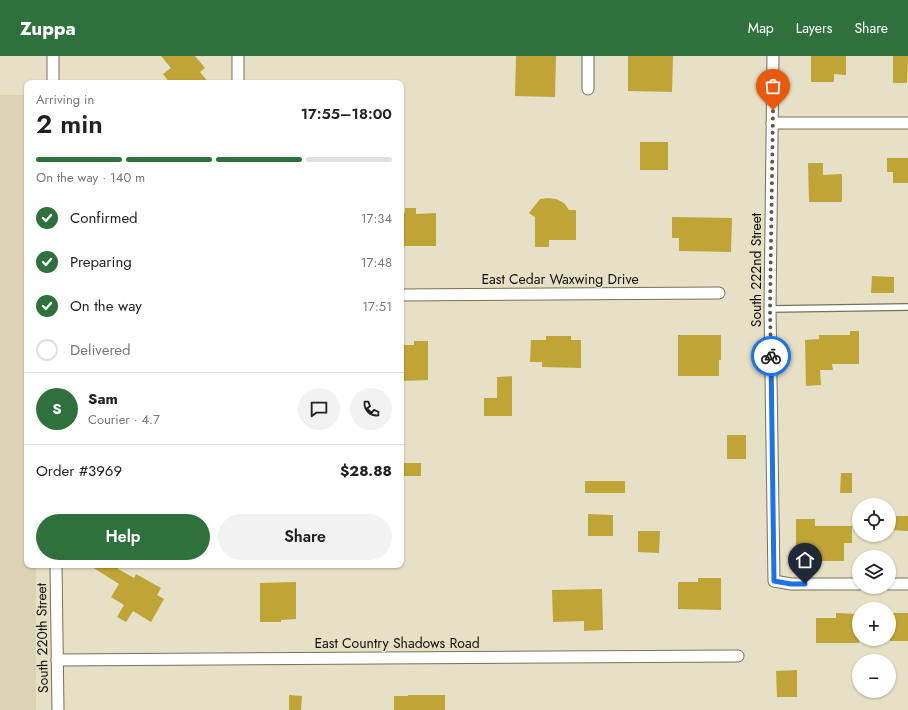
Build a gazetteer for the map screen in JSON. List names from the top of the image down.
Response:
{
  "streets": {
    "street": [
      "South 222nd Street",
      "East Cedar Waxwing Drive",
      "South 220th Street",
      "East Country Shadows Road"
    ]
  },
  "crossings": [
    ["South 220th Street", "East Country Shadows Road"]
  ],
  "page": {
    "header": "Zuppa",
    "nav": ["Map", "Layers", "Share"],
    "heading": ["2 min", "Arriving in", "17:55–18:00"],
    "panel": [
      "Sam",
      "Courier · 4.7",
      "Order #3969",
      "$28.88"
    ],
    "bar": "On the way · 140 m",
    "list": [
      ["Confirmed", "17:34"],
      ["Preparing", "17:48"],
      ["On the way", "17:51"],
      "Delivered"
    ],
    "round": "S",
    "map_buttons": ["+", "−"],
    "buttons": ["Help", "Share"]
  }
}
